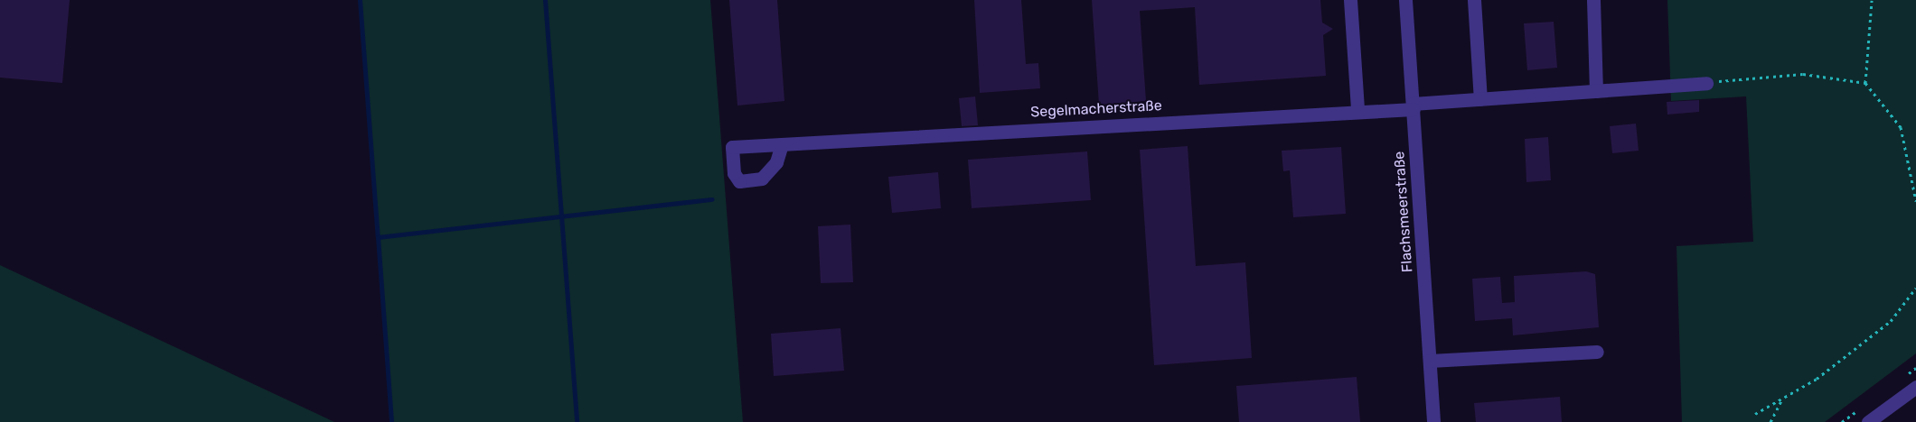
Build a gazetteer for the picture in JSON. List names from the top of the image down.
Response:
{
  "streets": {
    "street": ["Segelmacherstraße", "Flachsmeerstraße"]
  },
  "crossings": [
    ["Segelmacherstraße", "Flachsmeerstraße"]
  ]
}
